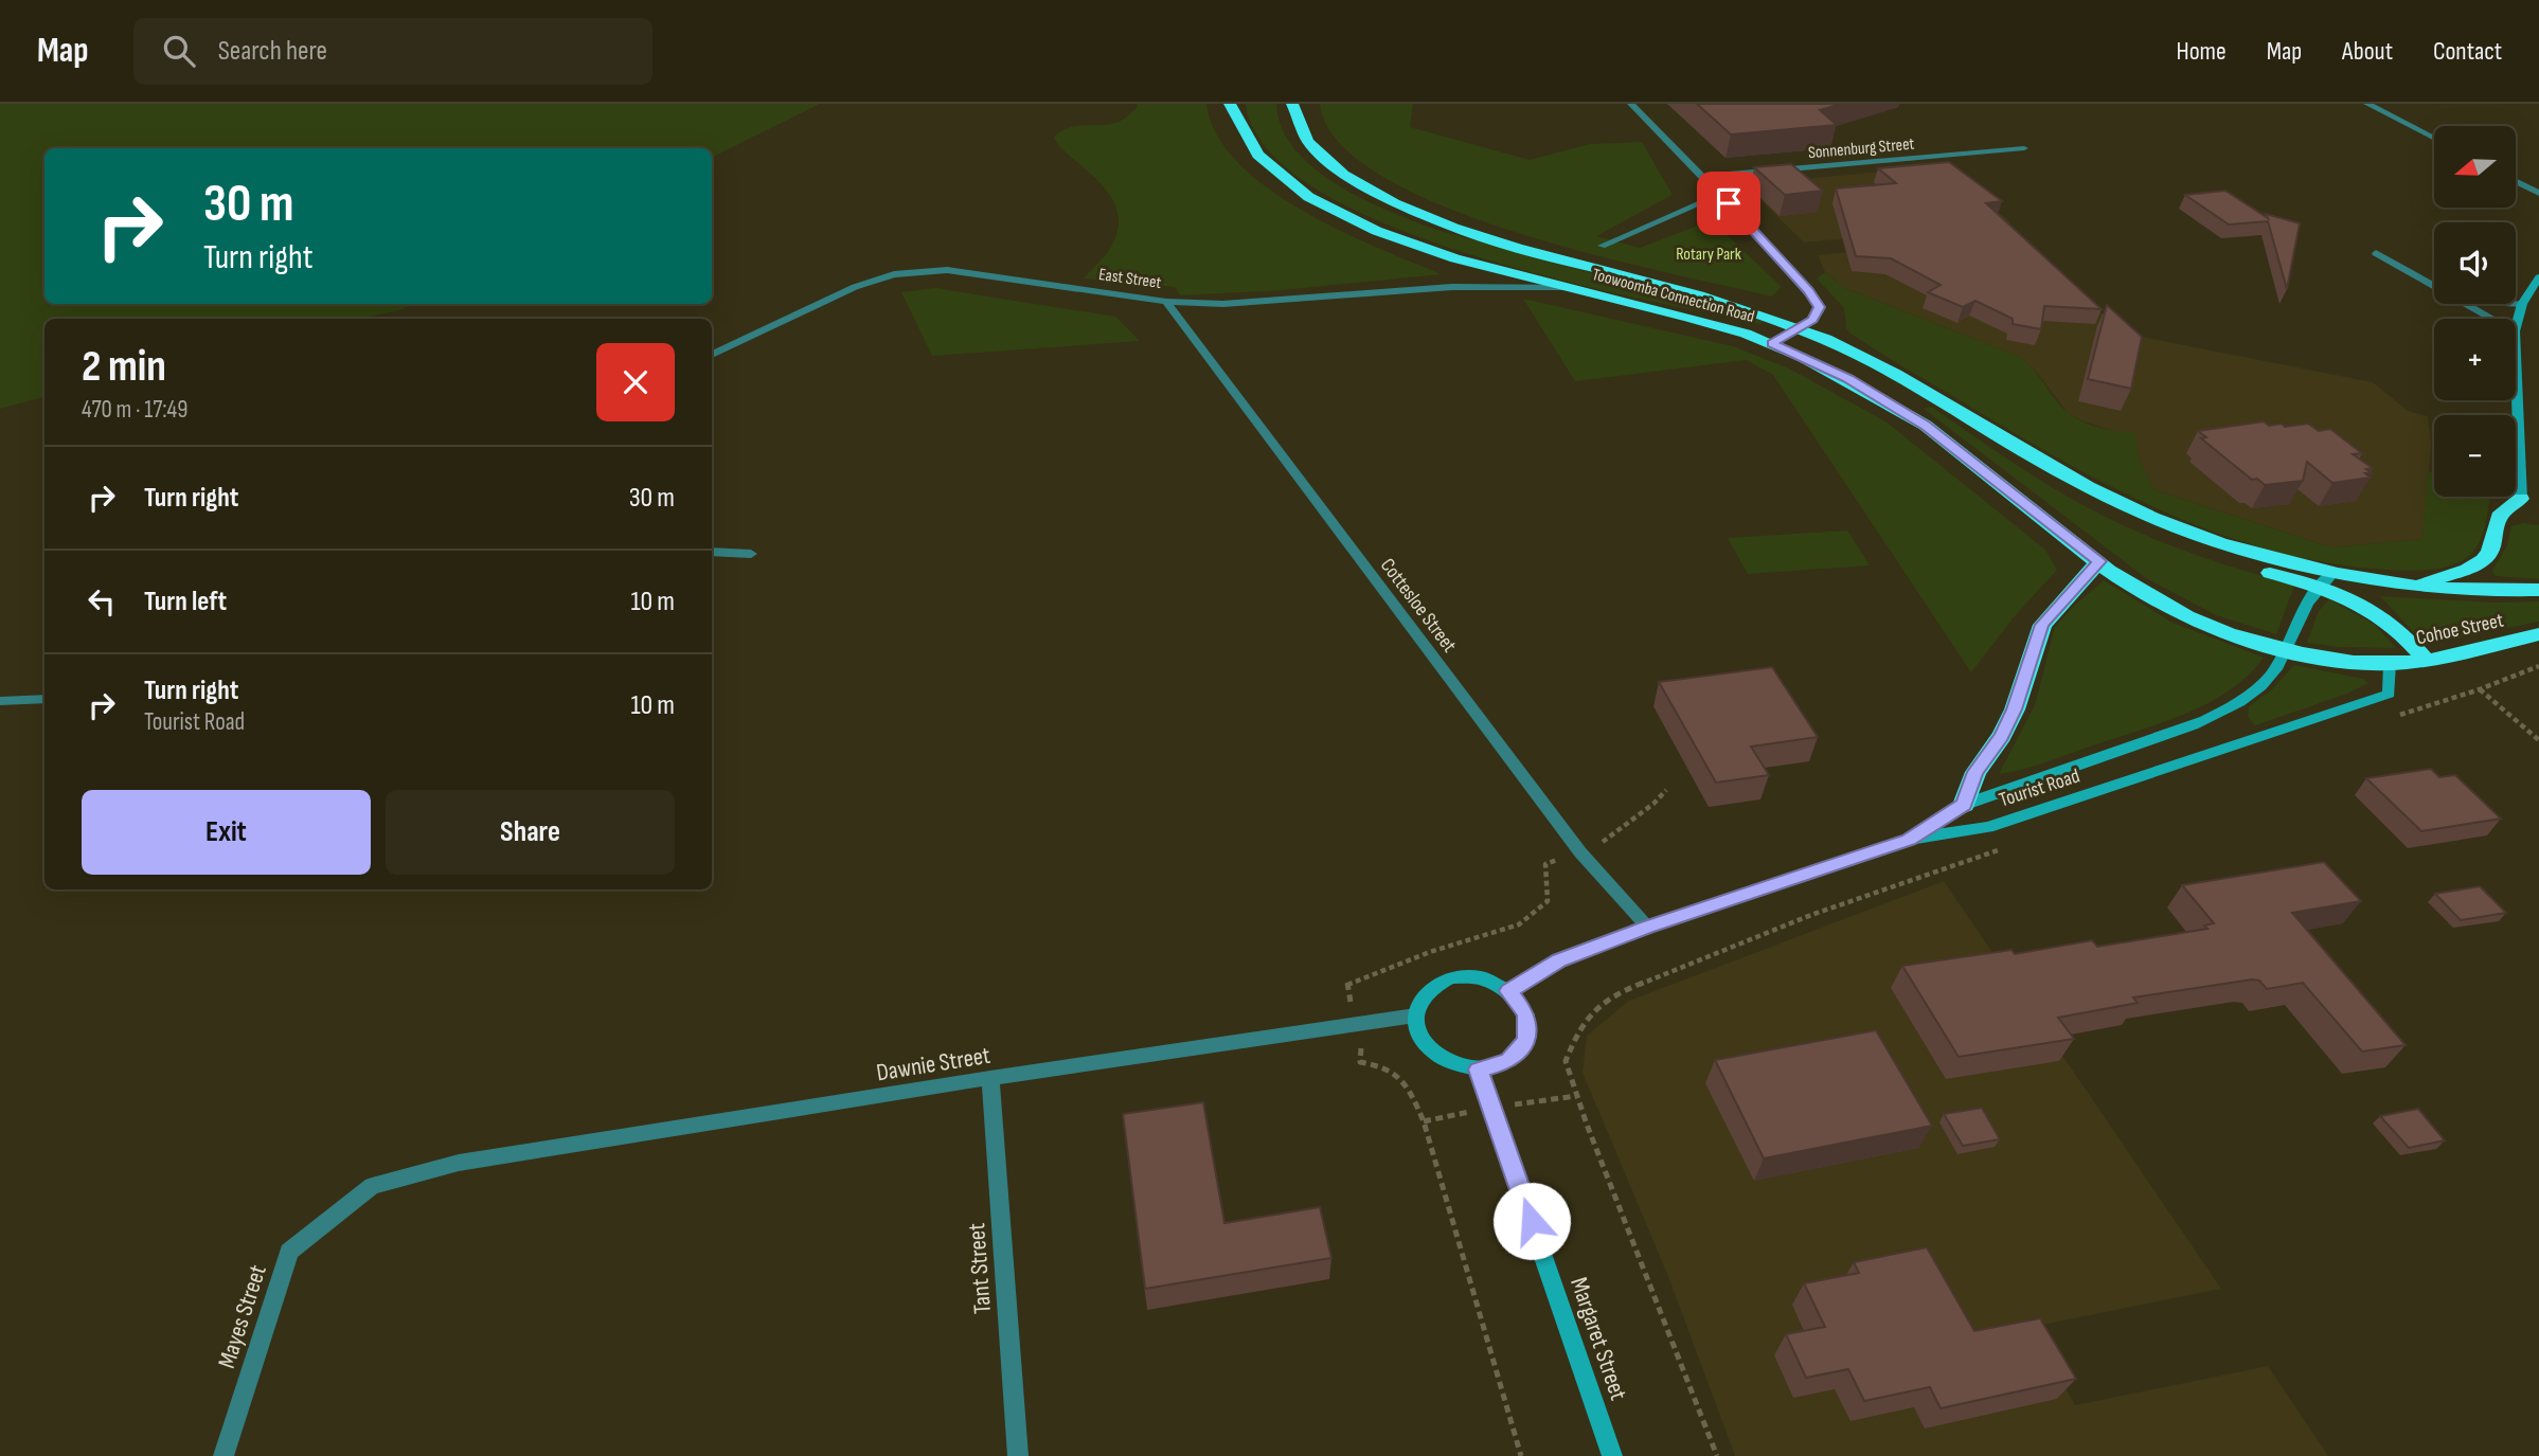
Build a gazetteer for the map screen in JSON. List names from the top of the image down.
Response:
{
  "streets": {
    "highway": ["Toowoomba Connection Road", "Cohoe Street"],
    "street": [
      "Sonnenburg Street",
      "East Street",
      "Cottesloe Street",
      "Tourist Road",
      "Dawnie Street",
      "Tant Street",
      "Mayes Street",
      "Margaret Street"
    ]
  },
  "crossings": [
    ["East Street", "Toowoomba Connection Road"],
    ["East Street", "Cottesloe Street"],
    ["Toowoomba Connection Road", "Cohoe Street"],
    ["Toowoomba Connection Road", "Tourist Road"],
    ["Cottesloe Street", "Tourist Road"],
    ["Cohoe Street", "Tourist Road"],
    ["Tourist Road", "Dawnie Street"],
    ["Tourist Road", "Margaret Street"],
    ["Dawnie Street", "Tant Street"],
    ["Dawnie Street", "Mayes Street"],
    ["Dawnie Street", "Margaret Street"]
  ],
  "parks": ["Rotary Park"],
  "north": "left",
  "page": {
    "header": "Map",
    "search": "Search here",
    "nav": [
      "Home",
      "Map",
      "About",
      "Contact"
    ],
    "map_buttons": ["+", "−"],
    "turn": ["30 m", "Turn right"],
    "heading": ["2 min", "470 m · 17:49"],
    "list": [
      {
        "name": "Turn right",
        "value": "30 m"
      },
      {
        "name": "Turn left",
        "value": "10 m"
      },
      {
        "name": "Turn right",
        "note": "Tourist Road",
        "value": "10 m"
      }
    ],
    "buttons": ["Exit", "Share"]
  }
}
